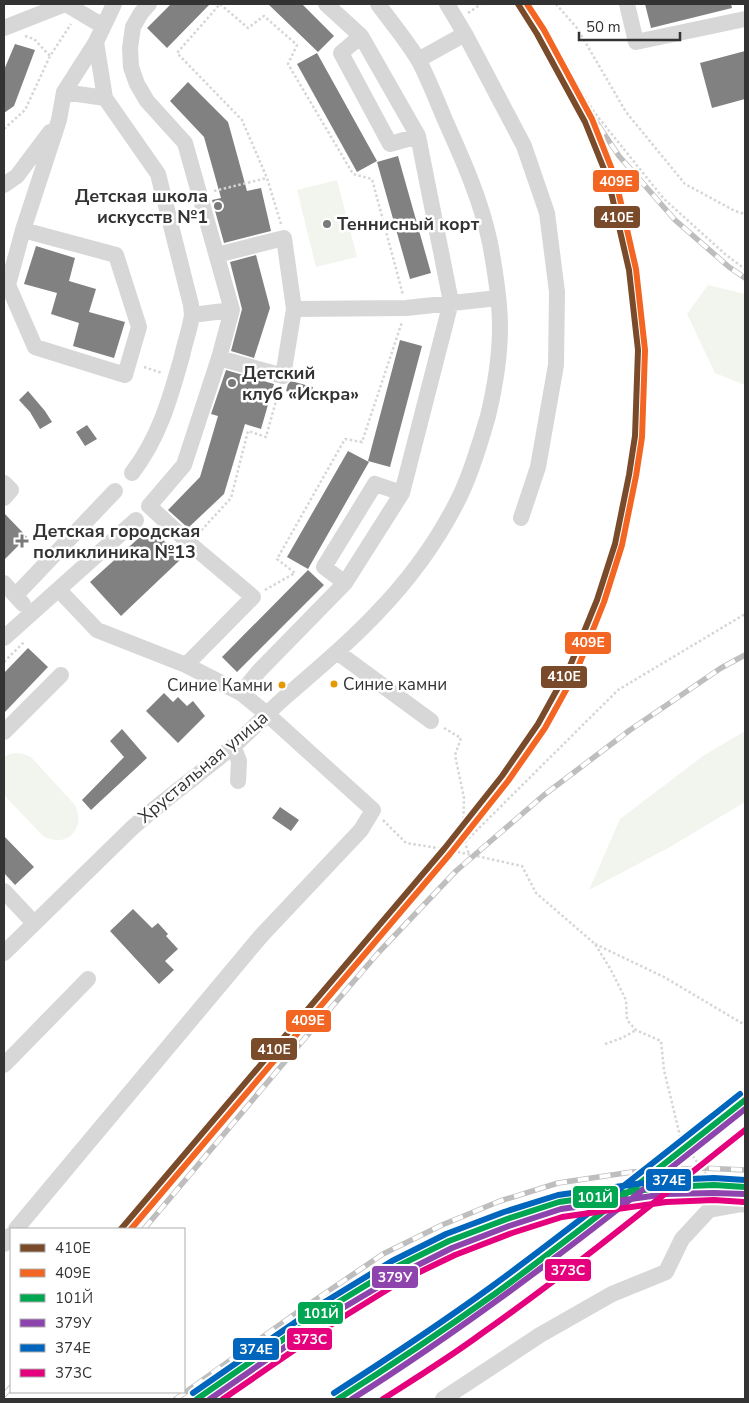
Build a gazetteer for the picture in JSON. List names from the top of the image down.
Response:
{
  "streets": {
    "street": ["Хрустальная улица"]
  },
  "places": {
    "other": [
      "Детская школа искусств №1",
      "Теннисный корт",
      "Детский клуб «Искра»",
      "Синие камни",
      "Синие Камни"
    ],
    "health": ["Детская городская поликлиника №13"]
  },
  "lines": [
    "transit line 410E",
    "transit line 409E",
    "transit line 374Е",
    "transit line 101Й",
    "transit line 379У",
    "transit line 373C"
  ],
  "legend": [
    "410E",
    "409E",
    "101Й",
    "379У",
    "374Е",
    "373C"
  ],
  "scale_bar": "50 m"
}
